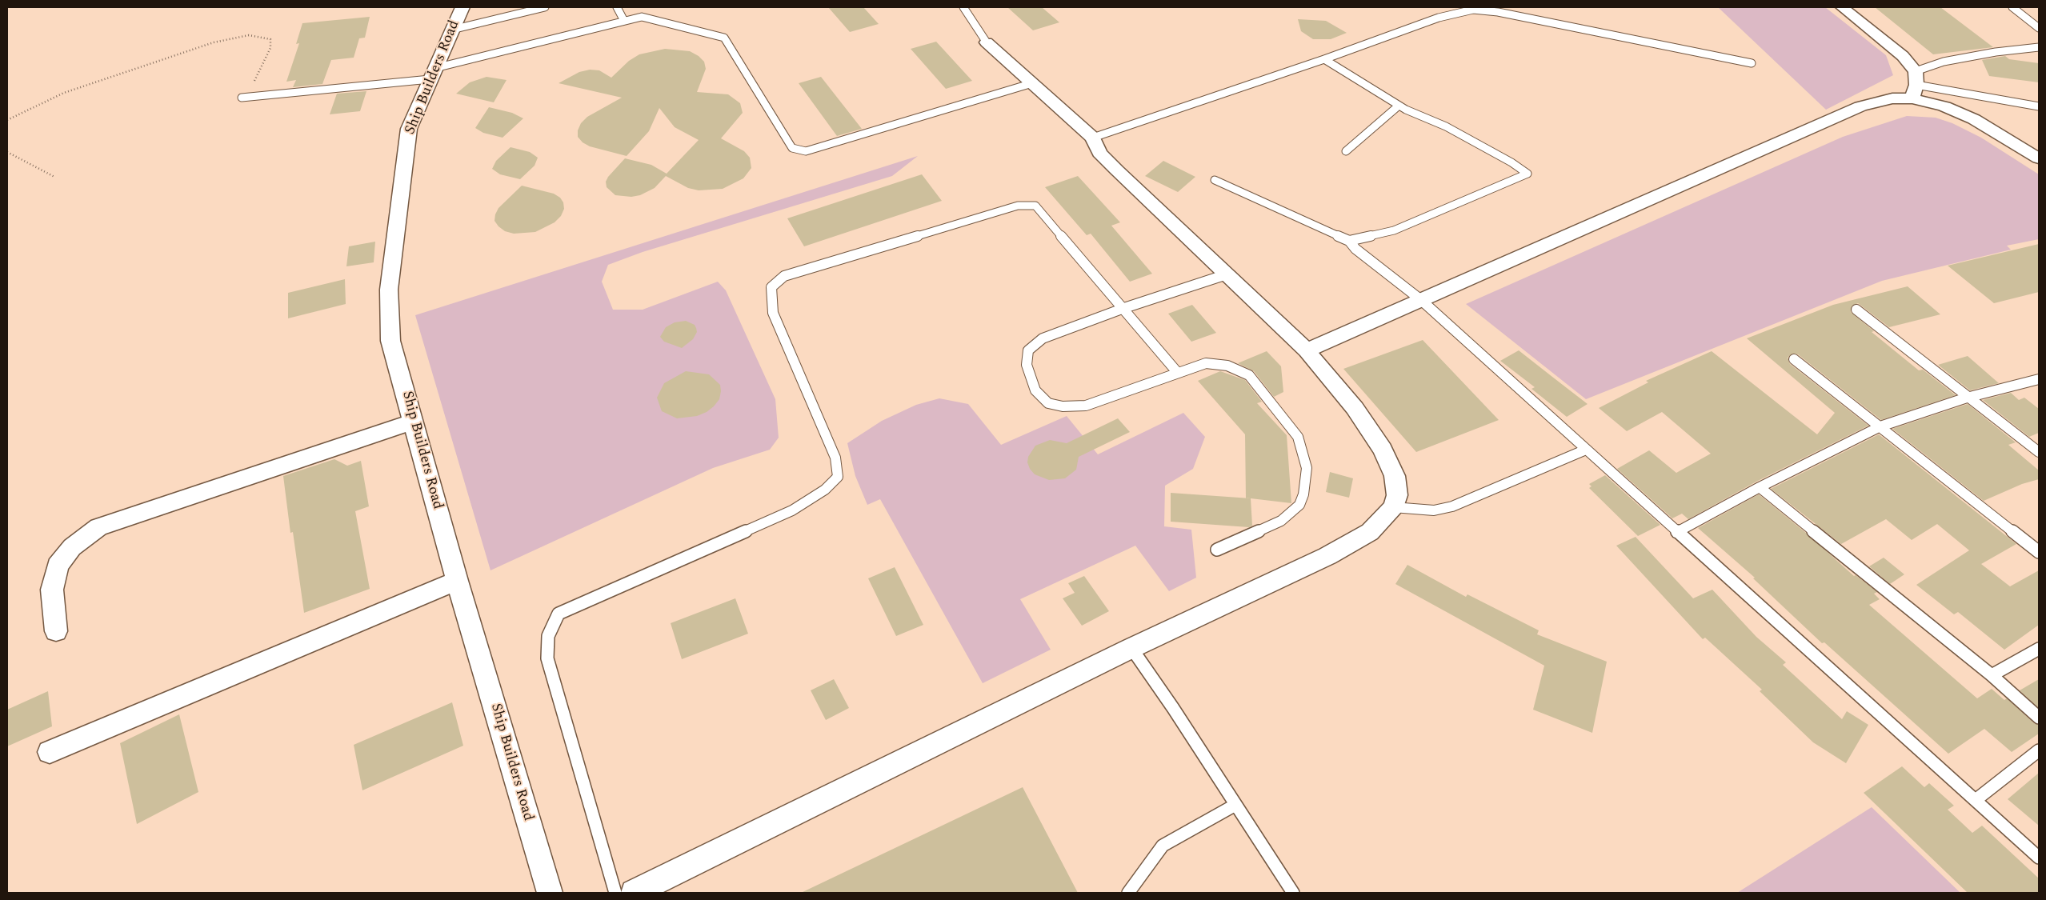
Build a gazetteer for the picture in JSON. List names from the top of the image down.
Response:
{
  "streets": {
    "street": ["Ship Builders Road"]
  }
}
